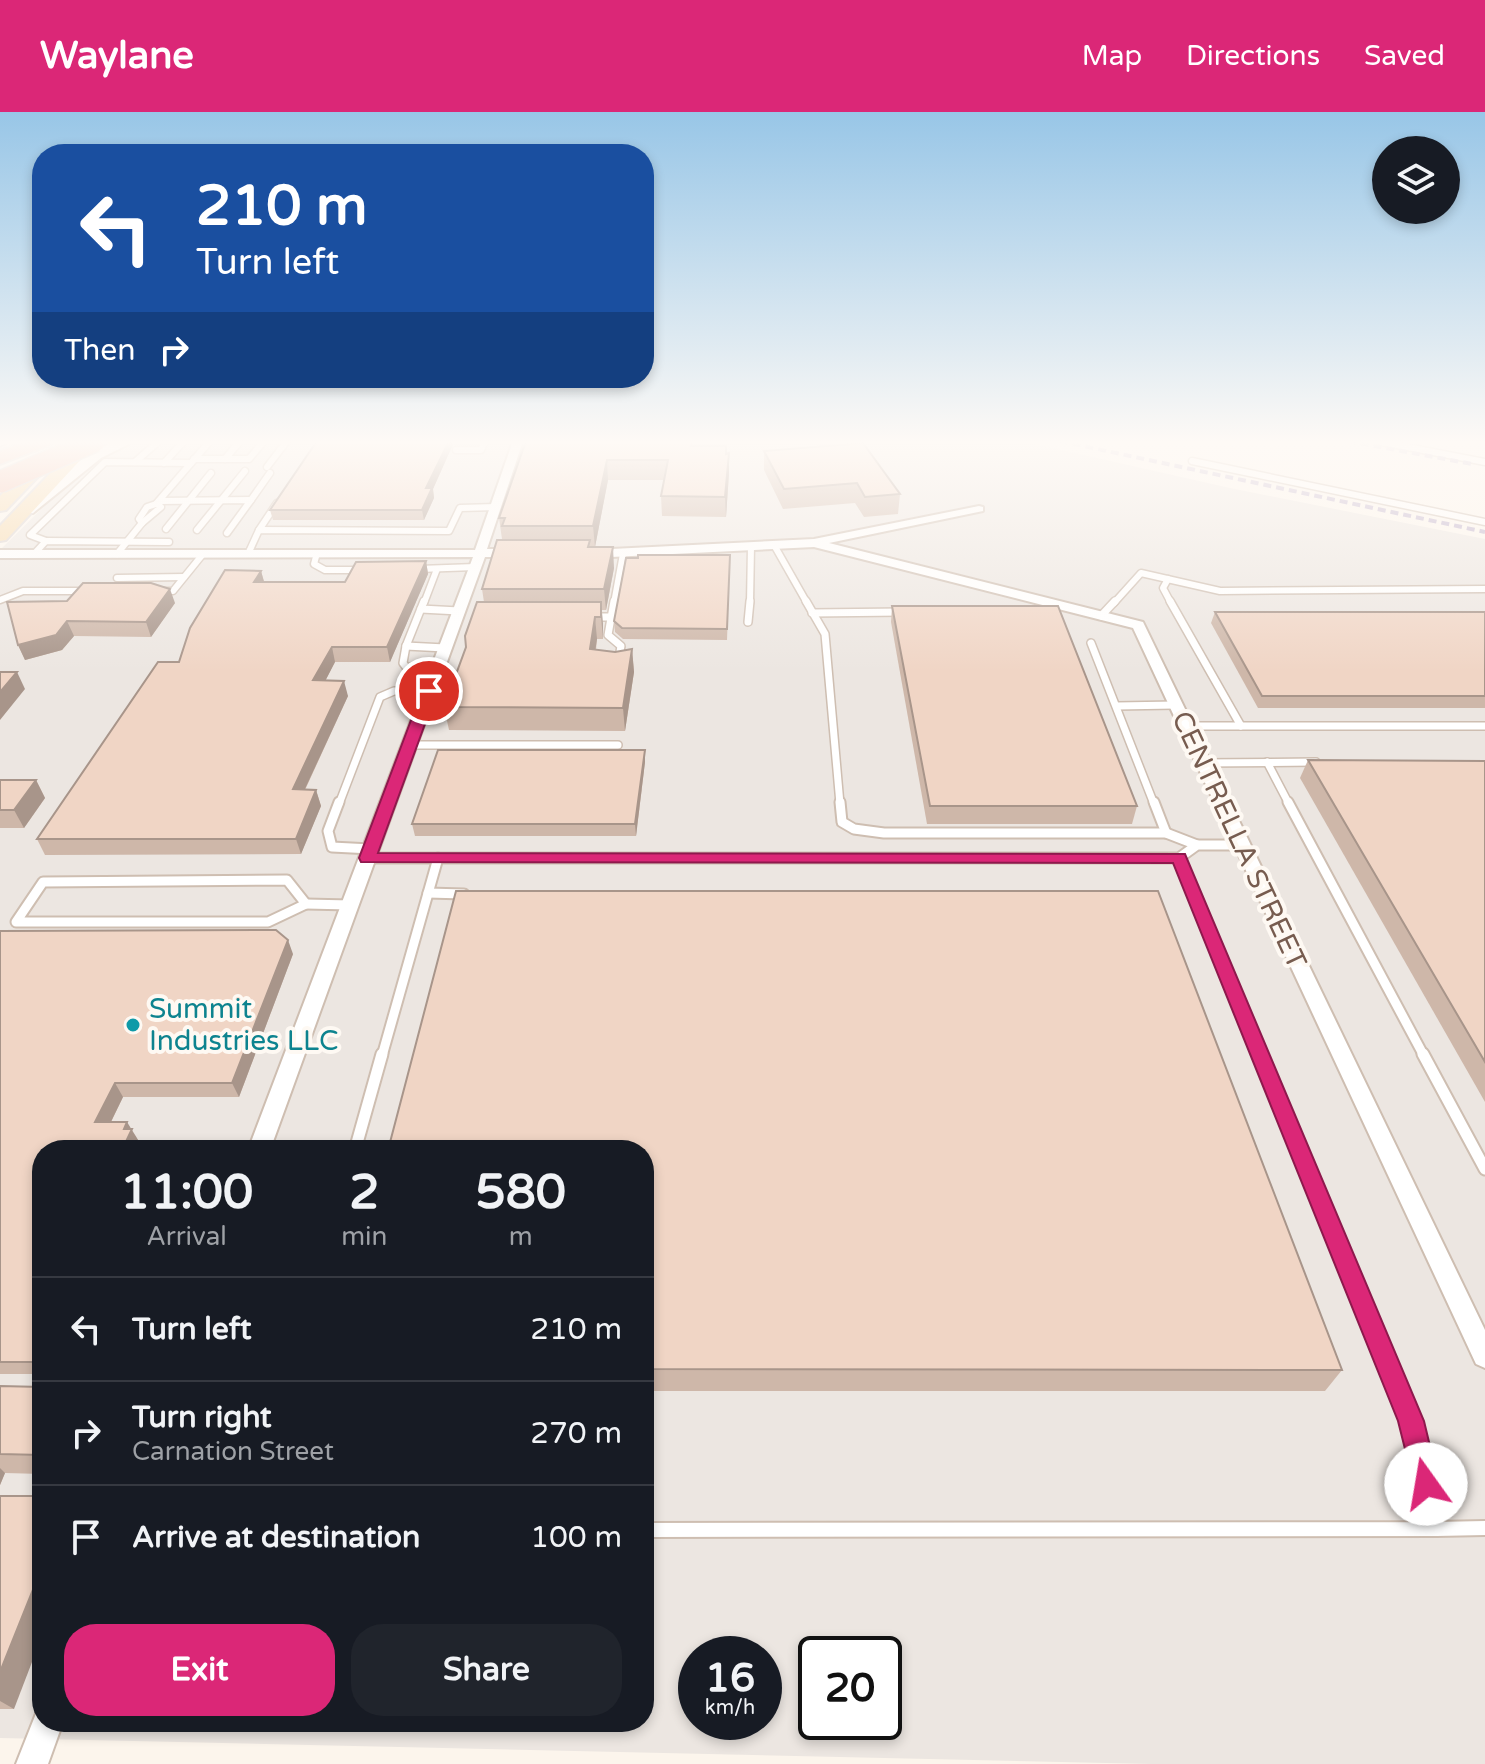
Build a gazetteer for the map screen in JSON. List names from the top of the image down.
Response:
{
  "streets": {
    "street": ["CENTRELLA STREET"]
  },
  "places": ["Summit Industries LLC"],
  "page": {
    "header": "Waylane",
    "nav": ["Map", "Directions", "Saved"],
    "turn": ["210 m", "Turn left"],
    "then": "Then",
    "eta": [
      "11:00",
      "Arrival",
      "2",
      "min",
      "580",
      "m"
    ],
    "list": [
      {
        "name": "Turn left",
        "value": "210 m"
      },
      {
        "name": "Turn right",
        "note": "Carnation Street",
        "value": "270 m"
      },
      {
        "name": "Arrive at destination",
        "value": "100 m"
      }
    ],
    "buttons": ["Exit", "Share"],
    "speed": "16 km/h",
    "limit": "20"
  }
}
